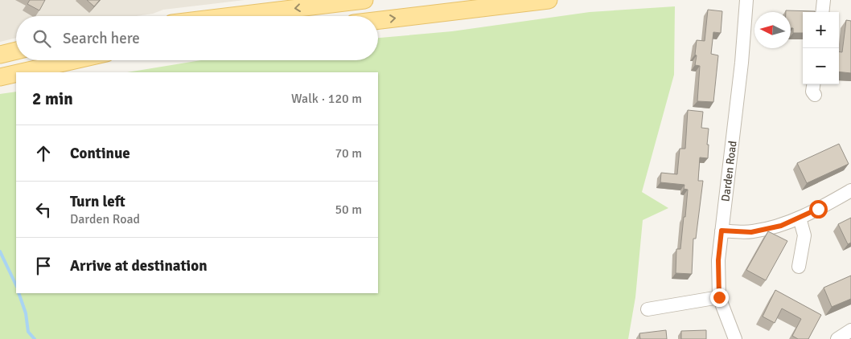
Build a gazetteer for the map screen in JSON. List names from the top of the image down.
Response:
{
  "streets": {
    "street": ["Darden Road"]
  },
  "north": "left",
  "page": {
    "map_buttons": ["+", "−"],
    "search": "Search here",
    "heading": ["2 min", "Walk · 120 m"],
    "list": [
      ["Continue", "70 m"],
      ["Turn left", "Darden Road", "50 m"],
      "Arrive at destination"
    ]
  }
}
